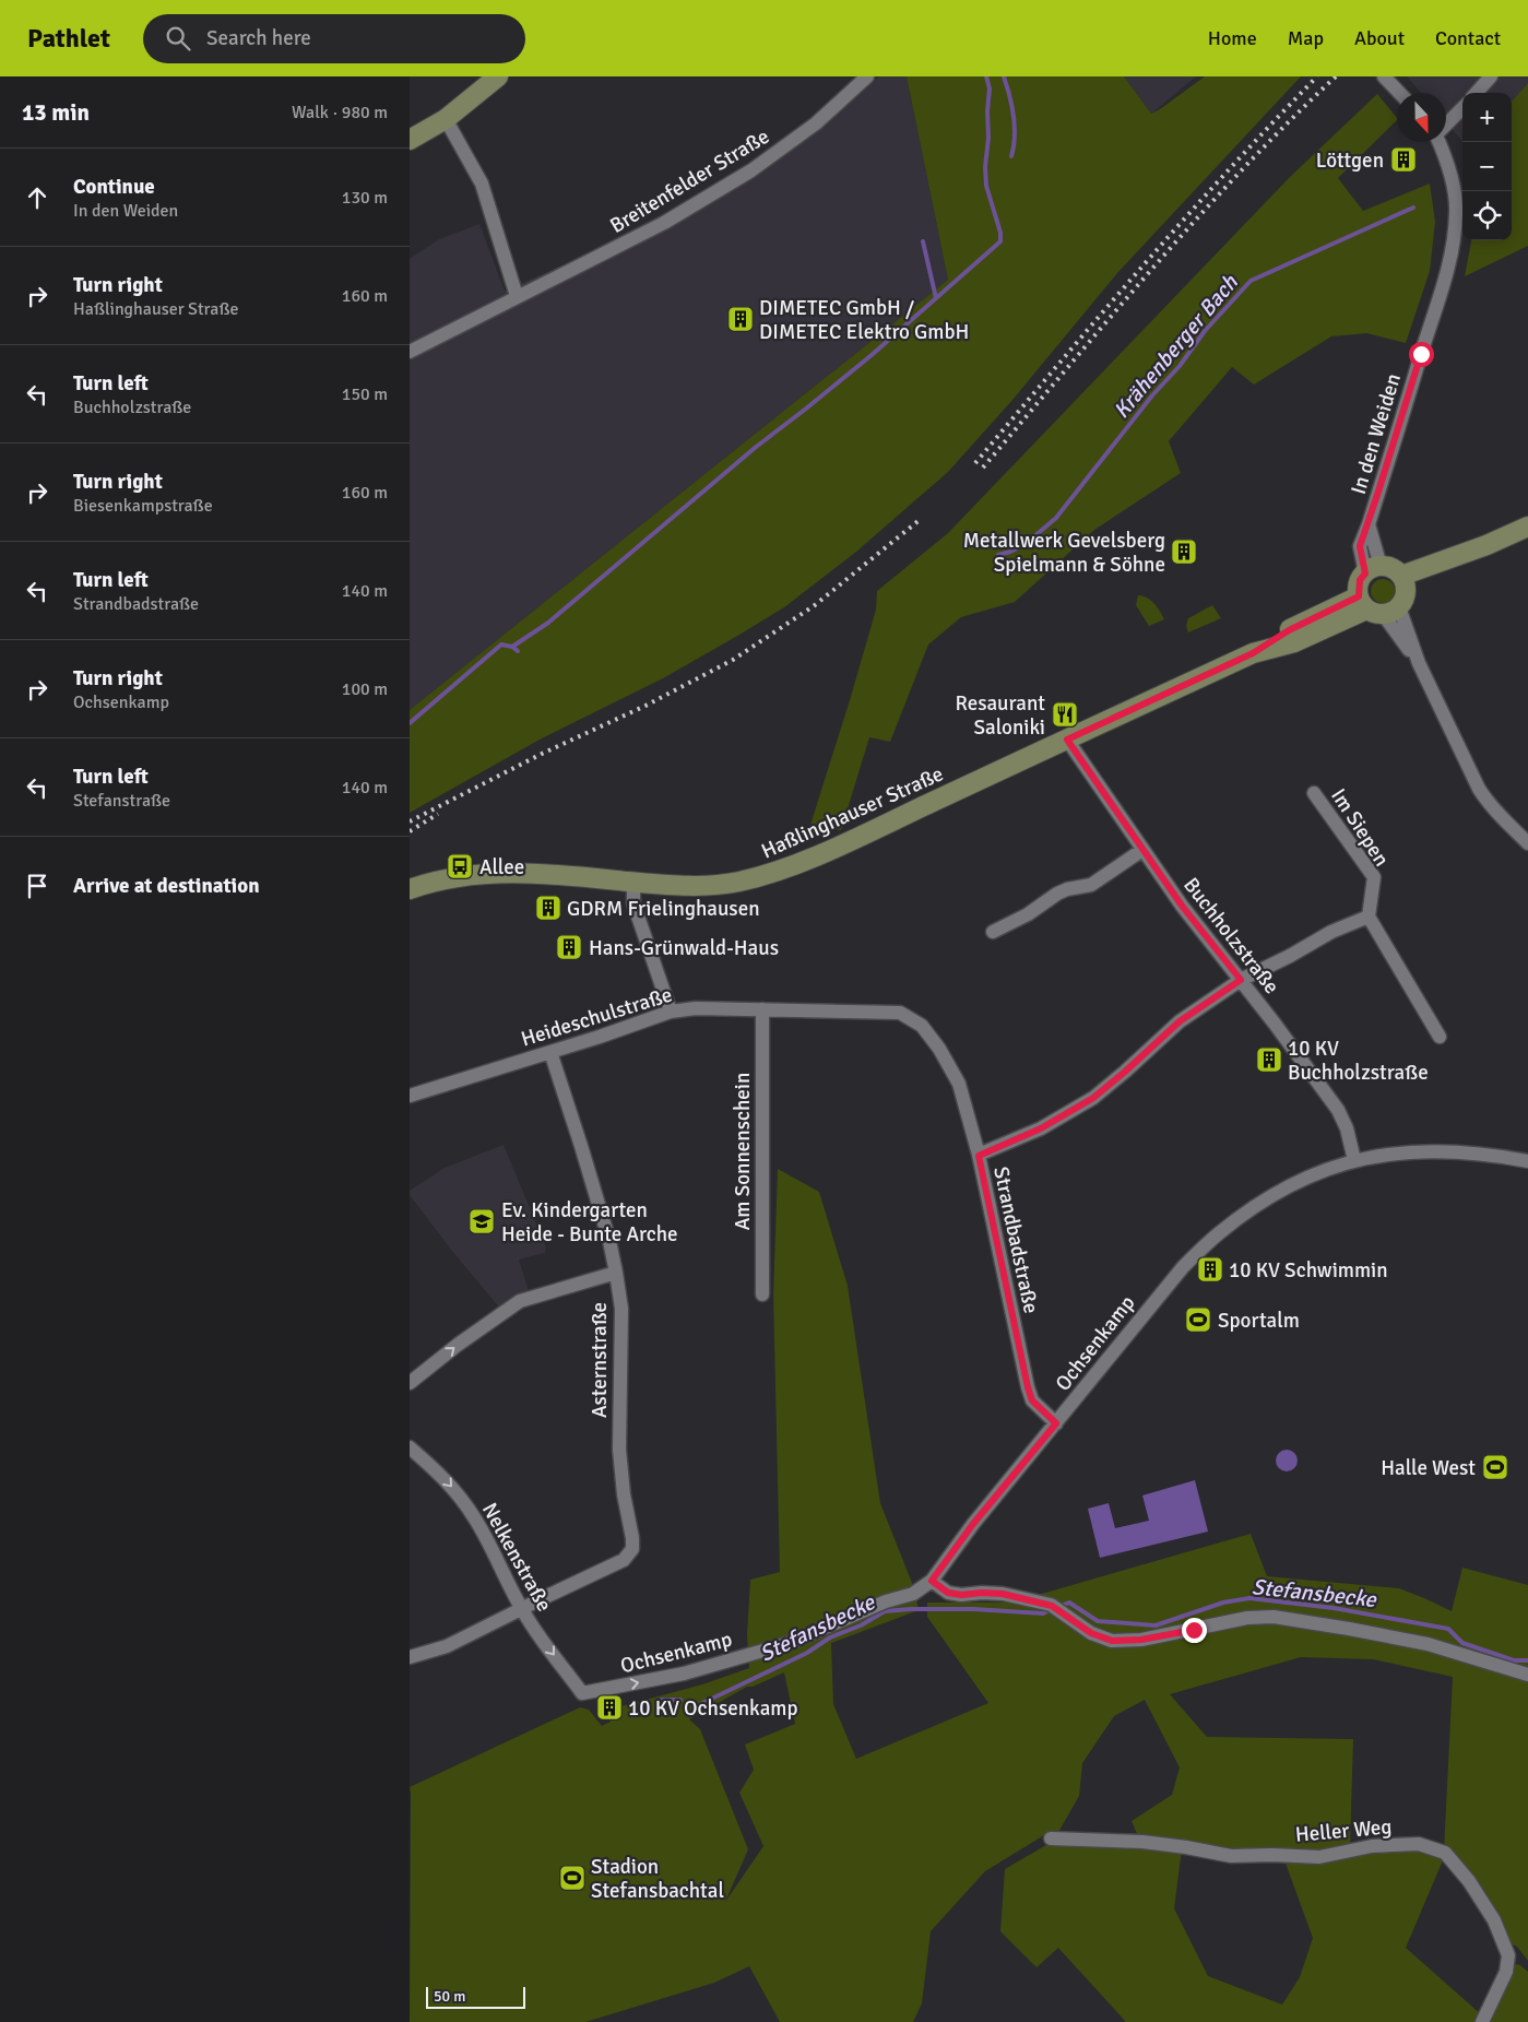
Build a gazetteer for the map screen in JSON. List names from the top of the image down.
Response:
{
  "streets": {
    "main road": ["Haßlinghauser Straße"],
    "street": [
      "Breitenfelder Straße",
      "In den Weiden",
      "Im Siepen",
      "Buchholzstraße",
      "Heideschulstraße",
      "Am Sonnenschein",
      "Strandbadstraße",
      "Ochsenkamp",
      "Asternstraße",
      "Nelkenstraße",
      "Heller Weg"
    ]
  },
  "crossings": [
    ["Haßlinghauser Straße", "Buchholzstraße"],
    ["Buchholzstraße", "Ochsenkamp"],
    ["Heideschulstraße", "Am Sonnenschein"],
    ["Heideschulstraße", "Strandbadstraße"],
    ["Heideschulstraße", "Asternstraße"],
    ["Strandbadstraße", "Ochsenkamp"],
    ["Ochsenkamp", "Nelkenstraße"],
    ["Asternstraße", "Nelkenstraße"]
  ],
  "one_way": ["Nelkenstraße"],
  "water": ["Krähenberger Bach", "Stefansbecke"],
  "places": {
    "building": [
      "Löttgen",
      "DIMETEC GmbH / DIMETEC Elektro GmbH",
      "Metallwerk Gevelsberg Spielmann & Söhne",
      "GDRM Frielinghausen",
      "Hans-Grünwald-Haus",
      "10 KV Buchholzstraße",
      "10 KV Schwimmin",
      "10 KV Ochsenkamp"
    ],
    "restaurant": ["Resaurant Saloniki"],
    "bus stop": ["Allee"],
    "school or university": ["Ev. Kindergarten Heide - Bunte Arche"],
    "sports": ["Sportalm", "Halle West", "Stadion Stefansbachtal"]
  },
  "scale_bar": "50 m",
  "north": "bottom",
  "page": {
    "header": "Pathlet",
    "search": "Search here",
    "nav": [
      "Home",
      "Map",
      "About",
      "Contact"
    ],
    "heading": ["13 min", "Walk · 980 m"],
    "map_buttons": ["+", "−"],
    "list": [
      ["Continue", "In den Weiden", "130 m"],
      ["Turn right", "Haßlinghauser Straße", "160 m"],
      ["Turn left", "Buchholzstraße", "150 m"],
      ["Turn right", "Biesenkampstraße", "160 m"],
      ["Turn left", "Strandbadstraße", "140 m"],
      ["Turn right", "Ochsenkamp", "100 m"],
      ["Turn left", "Stefanstraße", "140 m"],
      "Arrive at destination"
    ],
    "scale": "50 m"
  }
}
